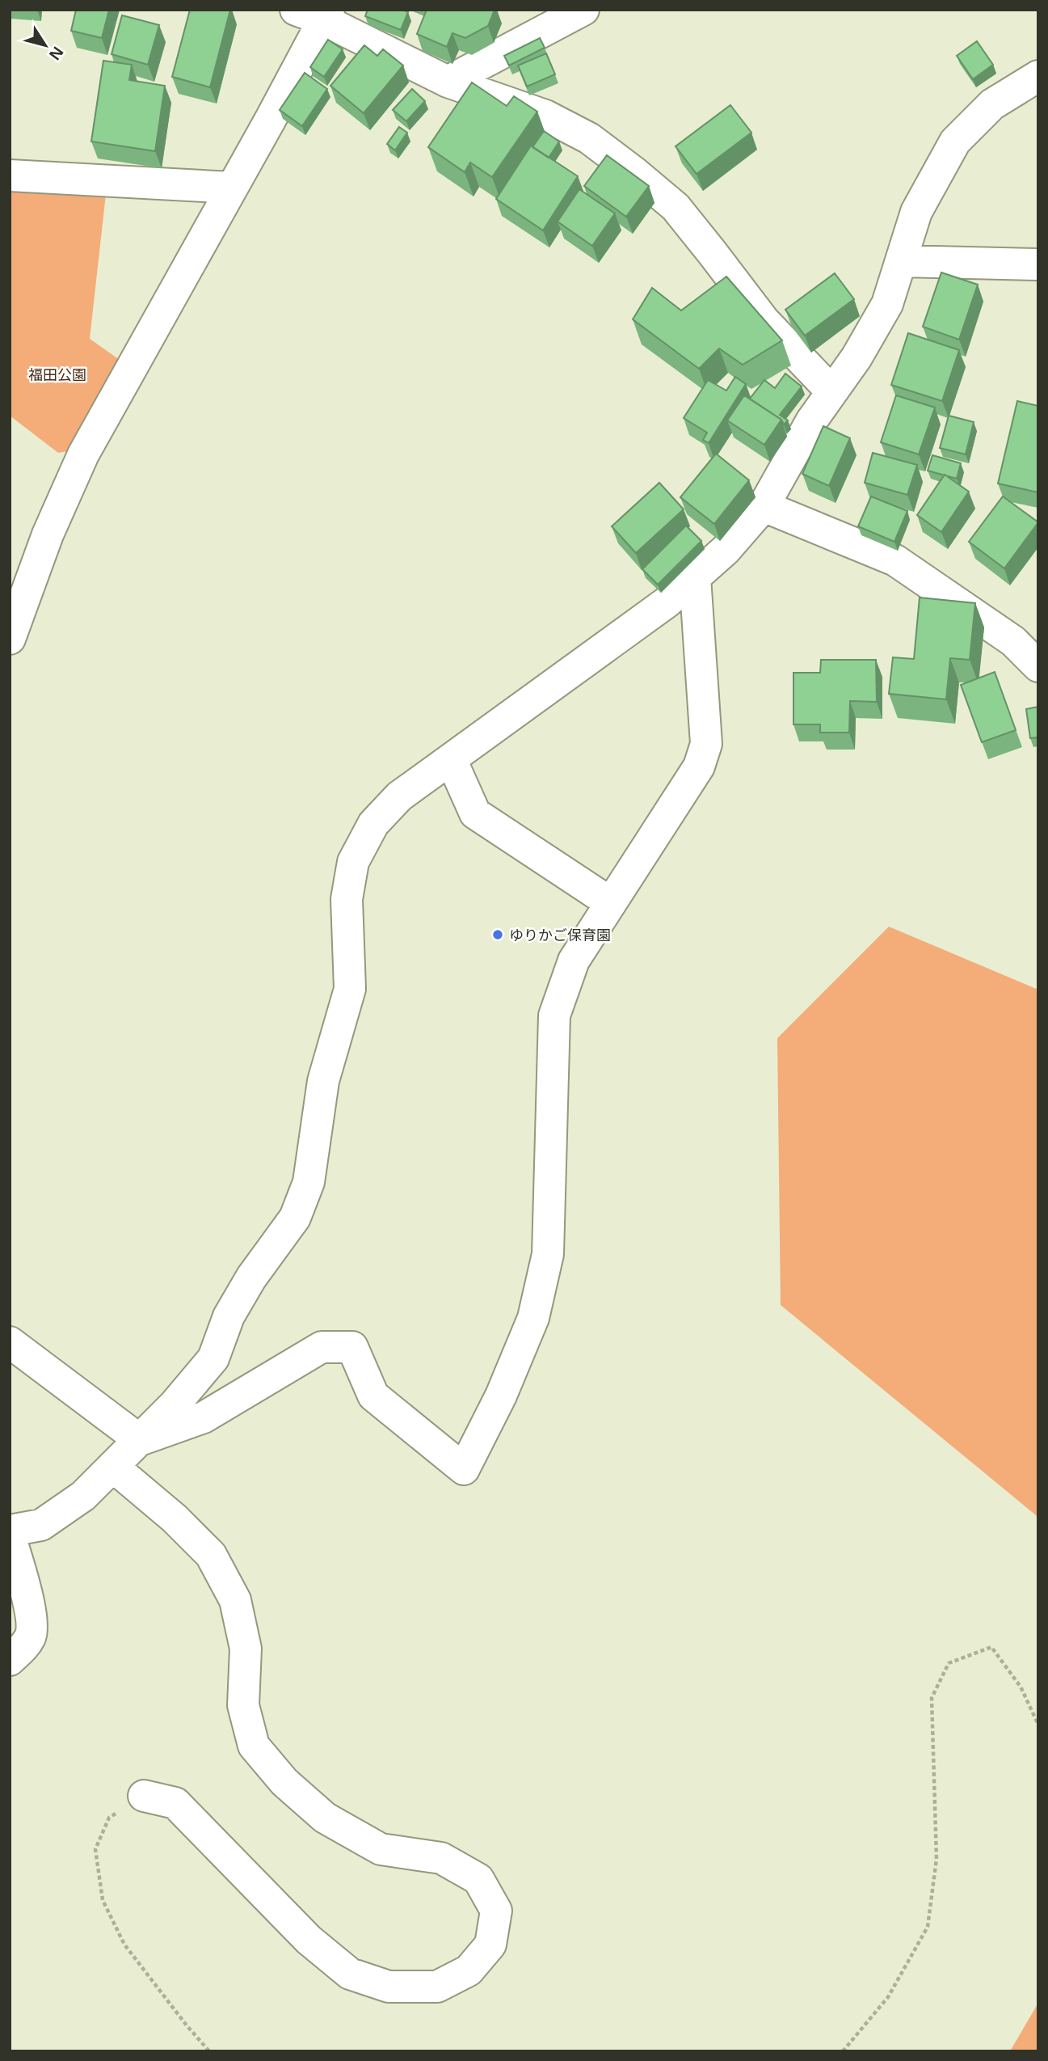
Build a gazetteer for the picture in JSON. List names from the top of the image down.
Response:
{
  "parks": ["福田公園"],
  "places": ["ゆりかご保育園"],
  "north": "bottom right"
}
